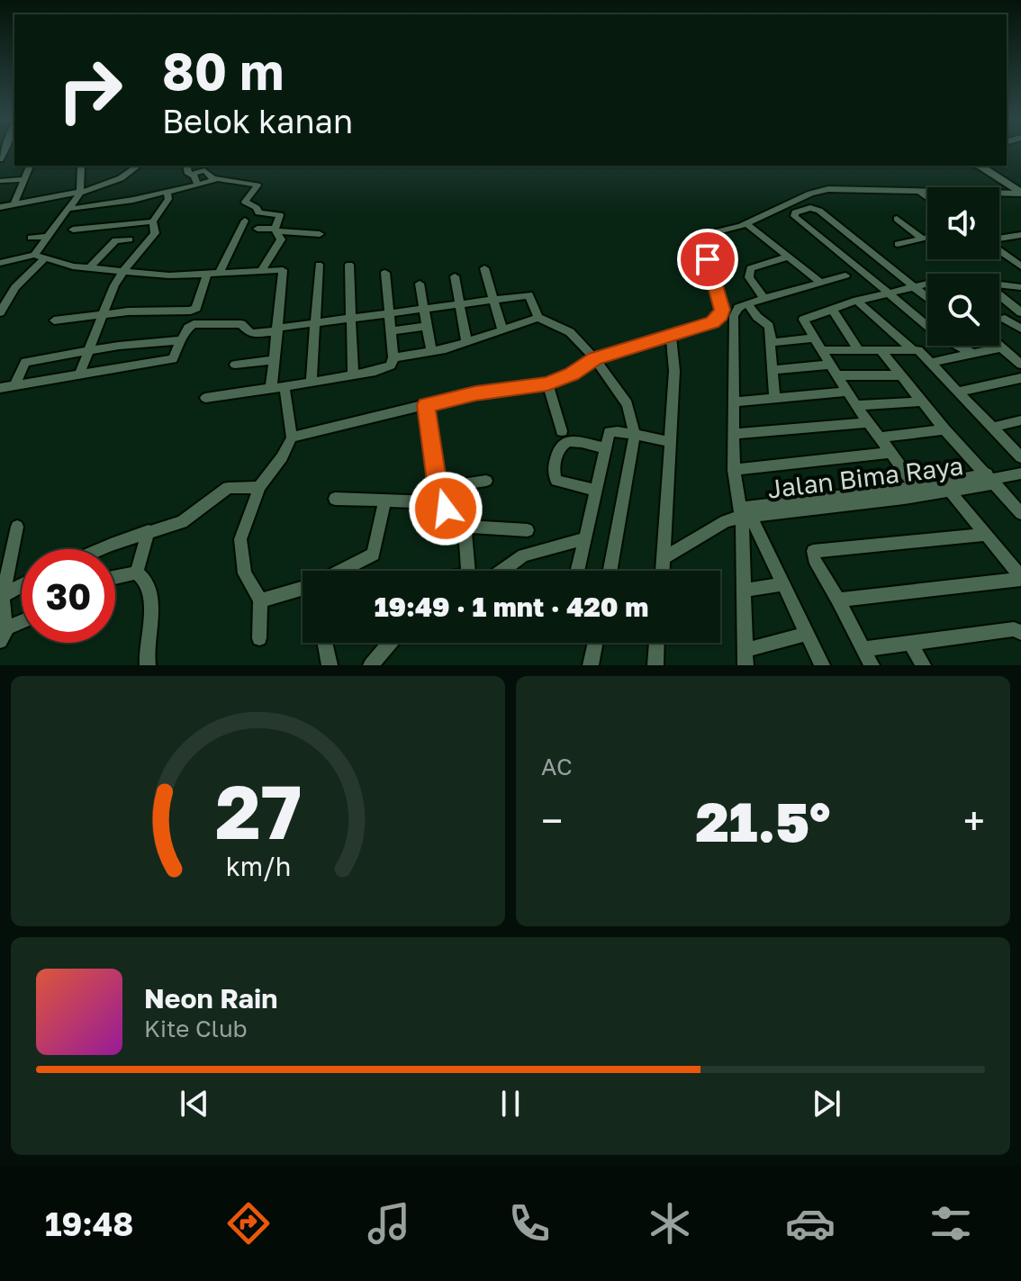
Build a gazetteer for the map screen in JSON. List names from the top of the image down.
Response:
{
  "streets": {
    "street": ["Jalan Bima Raya"]
  },
  "page": {
    "turn": ["80 m", "Belok kanan"],
    "limit": "30",
    "trip": "19:49 · 1 mnt · 420 m",
    "tile": "AC",
    "heat": ["−", "21.5°", "+"],
    "song": ["Neon Rain", "Kite Club"],
    "tabs": "19:48",
    "gauge": ["27", "km/h"]
  }
}
